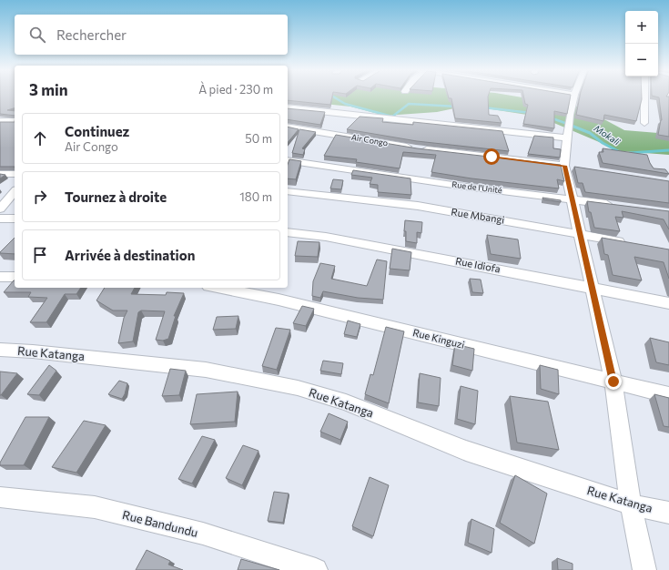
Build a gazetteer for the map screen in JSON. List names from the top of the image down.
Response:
{
  "streets": {
    "street": [
      "Air Congo",
      "Rue de l'Unité",
      "Rue Mbangi",
      "Rue Idiofa",
      "Rue Kinguzi",
      "Rue Katanga",
      "Rue Bandundu"
    ]
  },
  "water": ["Mokali"],
  "page": {
    "map_buttons": ["+", "−"],
    "search": "Rechercher",
    "heading": ["3 min", "À pied · 230 m"],
    "list": [
      ["Continuez", "Air Congo", "50 m"],
      ["Tournez à droite", "180 m"],
      "Arrivée à destination"
    ]
  }
}
